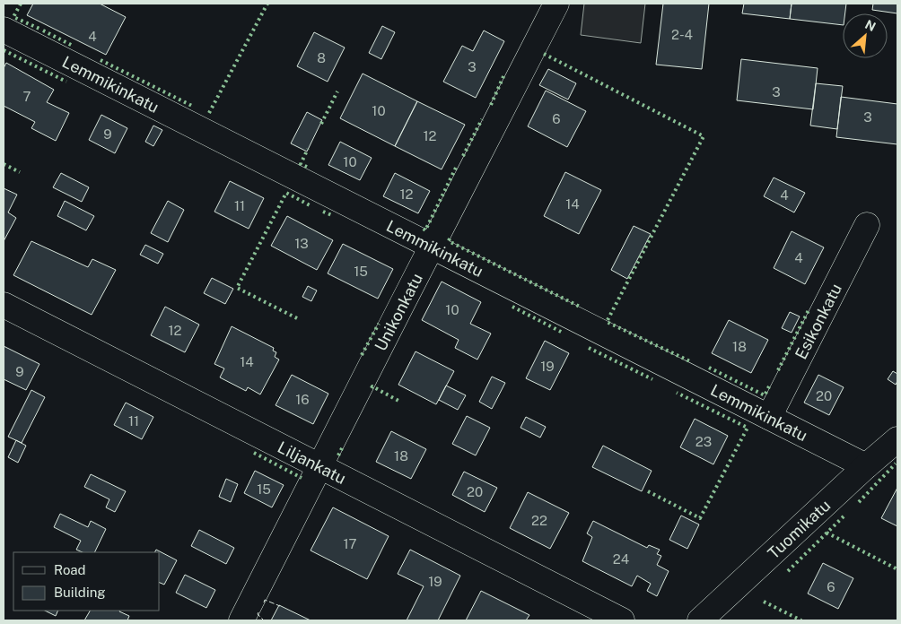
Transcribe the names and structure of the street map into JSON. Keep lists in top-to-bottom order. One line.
{"streets":{"street":["Lemmikinkatu","Unikonkatu","Esikonkatu","Liljankatu","Tuomikatu"]},"crossings":[["Lemmikinkatu","Unikonkatu"],["Lemmikinkatu","Esikonkatu"],["Lemmikinkatu","Tuomikatu"],["Unikonkatu","Liljankatu"]],"house_numbers":["2-4","4","8","3","3","7","10","3","6","9","12","10","12","4","14","11","13","4","15","10","12","18","14","19","9","20","16","11","23","18","15","20","22","17","24","19","6"],"legend":["Road","Building"],"north":"top right"}
